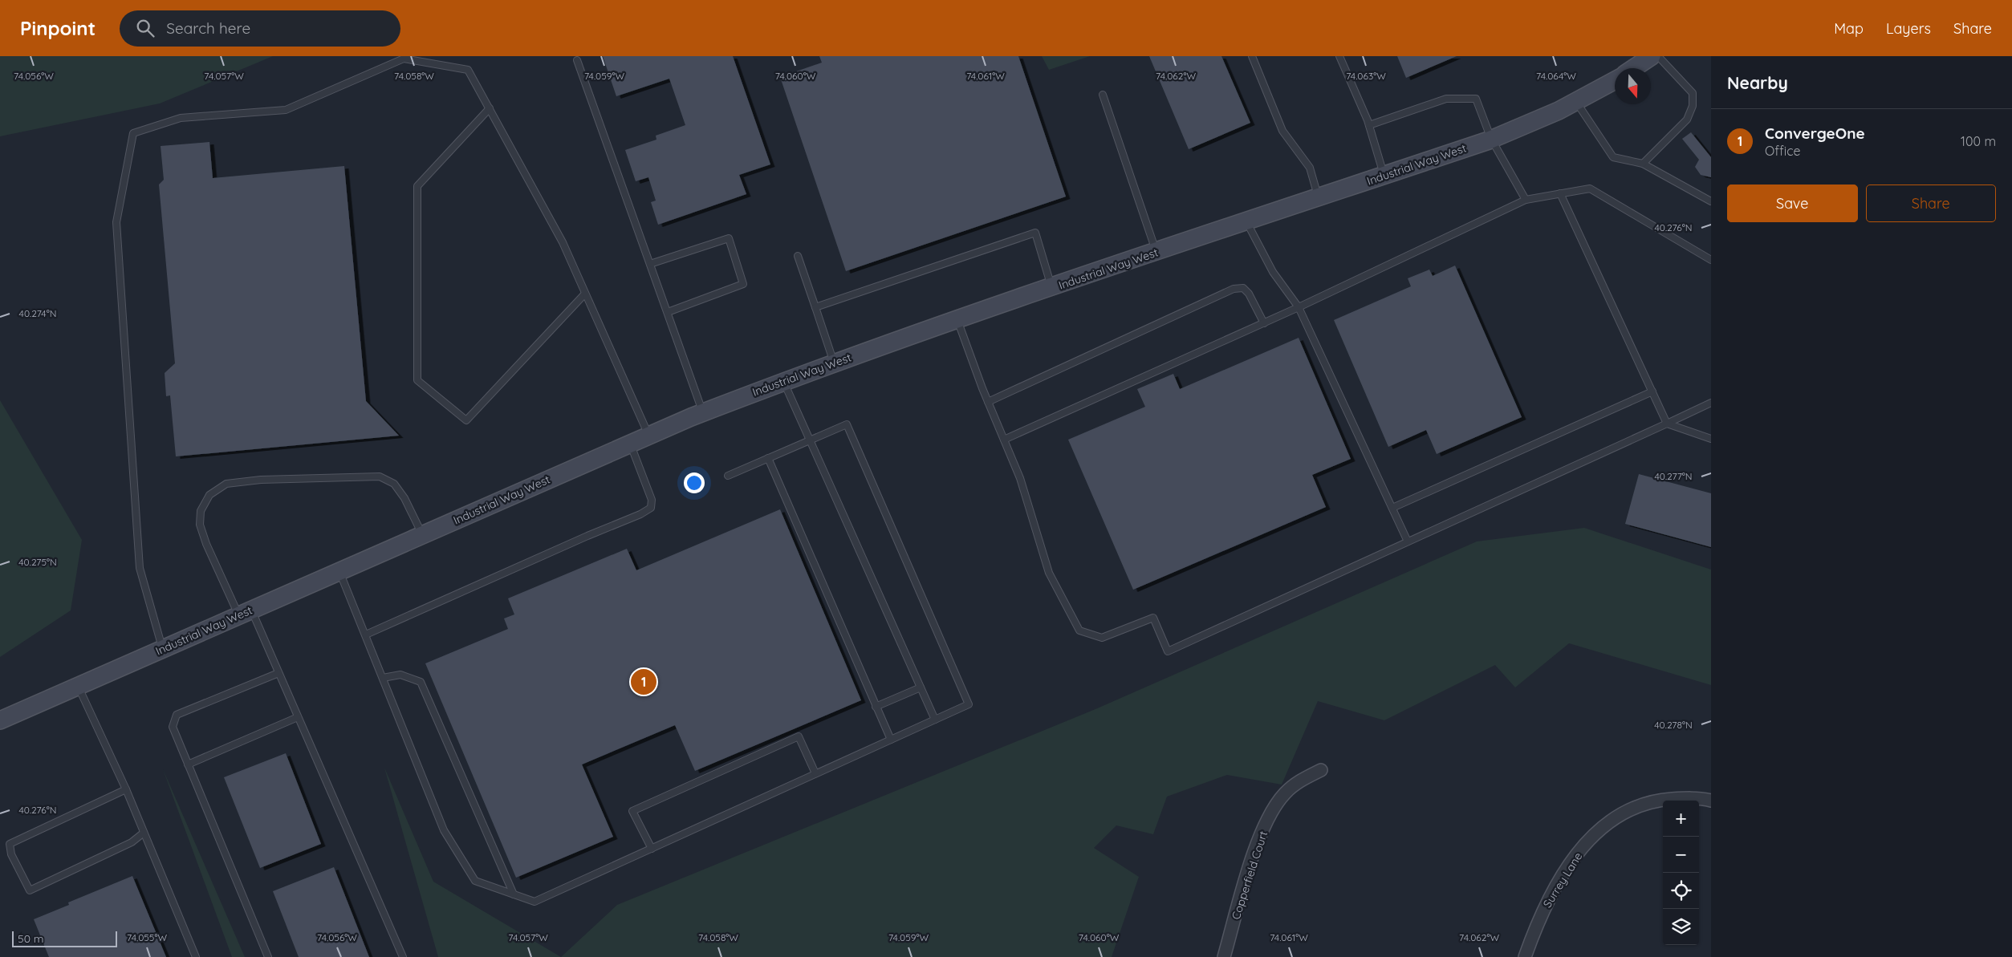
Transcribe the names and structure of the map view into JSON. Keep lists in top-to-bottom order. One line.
{"streets":{"street":["Industrial Way West","Copperfield Court","Surrey Lane"]},"scale_bar":"50 m","north":"bottom","page":{"header":"Pinpoint","search":"Search here","nav":["Map","Layers","Share"],"heading":"Nearby","list":[{"mark":"1","name":"ConvergeOne","note":"Office","value":"100 m"}],"buttons":["Save","Share"],"pins":"1","map_buttons":["+","−"],"scale":"50 m"},"coordinates":["74.060°W","74.062°W","74.063°W","74.056°W","74.057°W","74.058°W","74.059°W","74.061°W","74.064°W","40.276°N","40.274°N","40.277°N","40.275°N","40.278°N","74.055°W"]}
